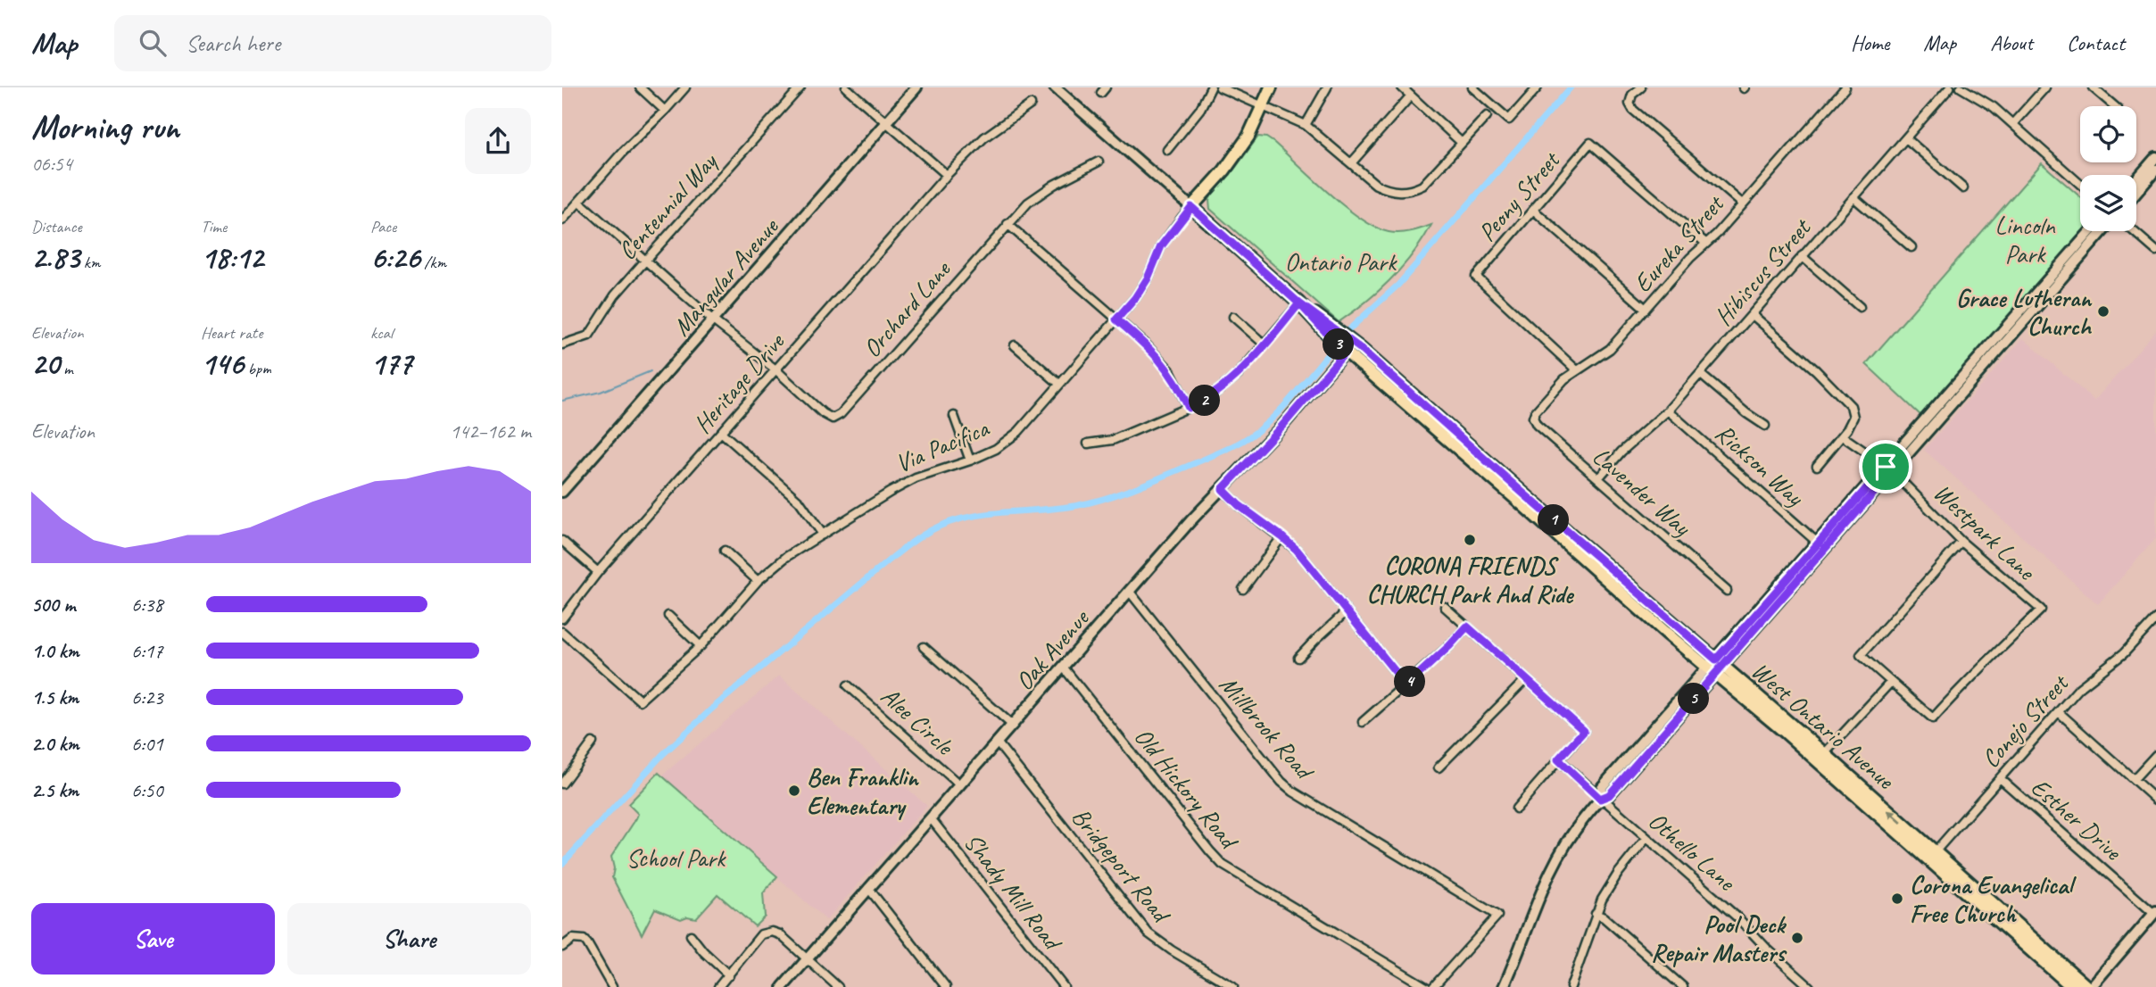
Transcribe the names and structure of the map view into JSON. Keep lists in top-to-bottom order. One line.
{"streets":{"main road":["Mangular Avenue","Via Pacifica","Oak Avenue","West Ontario Avenue"],"street":["Peony Street","Centennial Way","Eureka Street","Hibiscus Street","Orchard Lane","Heritage Drive","Rickson Way","Lavender Way","Westpark Lane","Alee Circle","Conejo Street","Millbrook Road","Old Hickory Road","Esther Drive","Othello Lane","Bridgeport Road","Shady Mill Road"]},"crossings":[["Peony Street","Eureka Street"],["Eureka Street","Lavender Way"],["Hibiscus Street","Rickson Way"],["Hibiscus Street","Lavender Way"],["Orchard Lane","Heritage Drive"],["Via Pacifica","West Ontario Avenue"],["Oak Avenue","Alee Circle"],["Oak Avenue","West Ontario Avenue"],["Oak Avenue","Millbrook Road"],["Oak Avenue","Old Hickory Road"],["Oak Avenue","Bridgeport Road"],["Oak Avenue","Shady Mill Road"],["Conejo Street","West Ontario Avenue"],["Conejo Street","Esther Drive"]],"parks":["Lincoln Park","Ontario Park","School Park"],"places":["Grace Lutheran Church","CORONA FRIENDS CHURCH Park And Ride","Ben Franklin Elementary","Corona Evangelical Free Church","Pool Deck Repair Masters"],"page":{"header":"Map","search":"Search here","nav":["Home","Map","About","Contact"],"heading":["Morning run","06:54"],"stats":[["Distance","2.83 km"],["Time","18:12"],["Pace","6:26 /km"],["Elevation","20 m"],["Heart rate","146 bpm"],["kcal","177"]],"pins":["3","2","1","4","5"],"chart":["Elevation","142–162 m"],"list":[{"name":"500 m","note":"6:38"},{"name":"1.0 km","note":"6:17"},{"name":"1.5 km","note":"6:23"},{"name":"2.0 km","note":"6:01"},{"name":"2.5 km","note":"6:50"}],"buttons":["Save","Share"]}}
